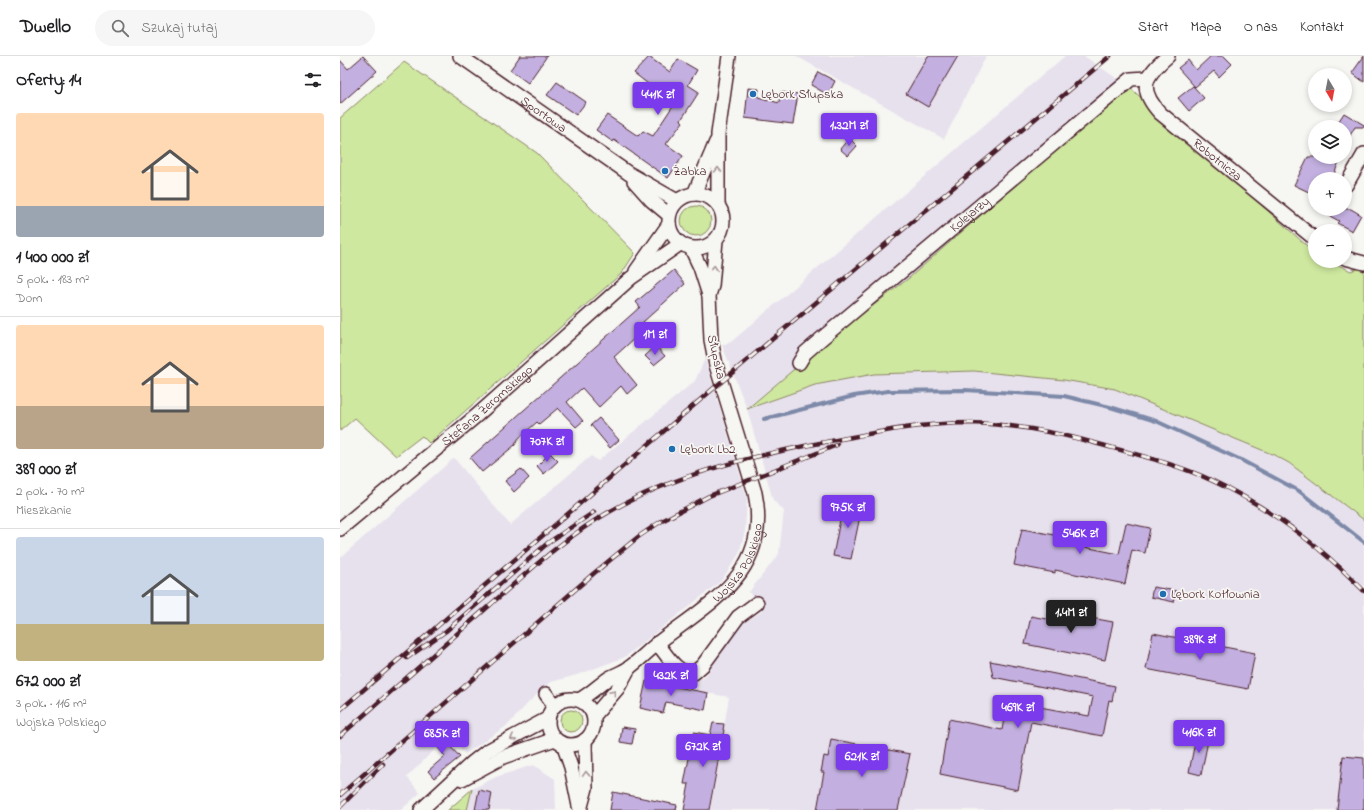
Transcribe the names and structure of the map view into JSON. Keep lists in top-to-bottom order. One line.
{"streets":{"street":["Sportowa","Robotnicza","Kolejarzy","Słupska","Stefana Żeromskiego","Wojska Polskiego"]},"crossings":[["Sportowa","Słupska"],["Sportowa","Stefana Żeromskiego"],["Robotnicza","Kolejarzy"],["Słupska","Stefana Żeromskiego"],["Słupska","Wojska Polskiego"]],"places":["Lębork Słupska","Żabka","Lębork Lb2","Lębork Kotłownia"],"north":"bottom","page":{"header":"Dwello","search":"Szukaj tutaj","nav":["Start","Mapa","O nas","Kontakt"],"heading":"Oferty: 14","map_buttons":["+","−"],"price":["441K zł","1.32M zł","1M zł","707K zł","975K zł","546K zł","1.4M zł","389K zł","432K zł","469K zł","416K zł","685K zł","672K zł","621K zł"],"list":[{"name":"1 400 000 zł","note":"5 pok. · 183 m² · Dom"},{"name":"389 000 zł","note":"2 pok. · 70 m² · Mieszkanie"},{"name":"672 000 zł","note":"3 pok. · 116 m² · Wojska Polskiego"}]}}
